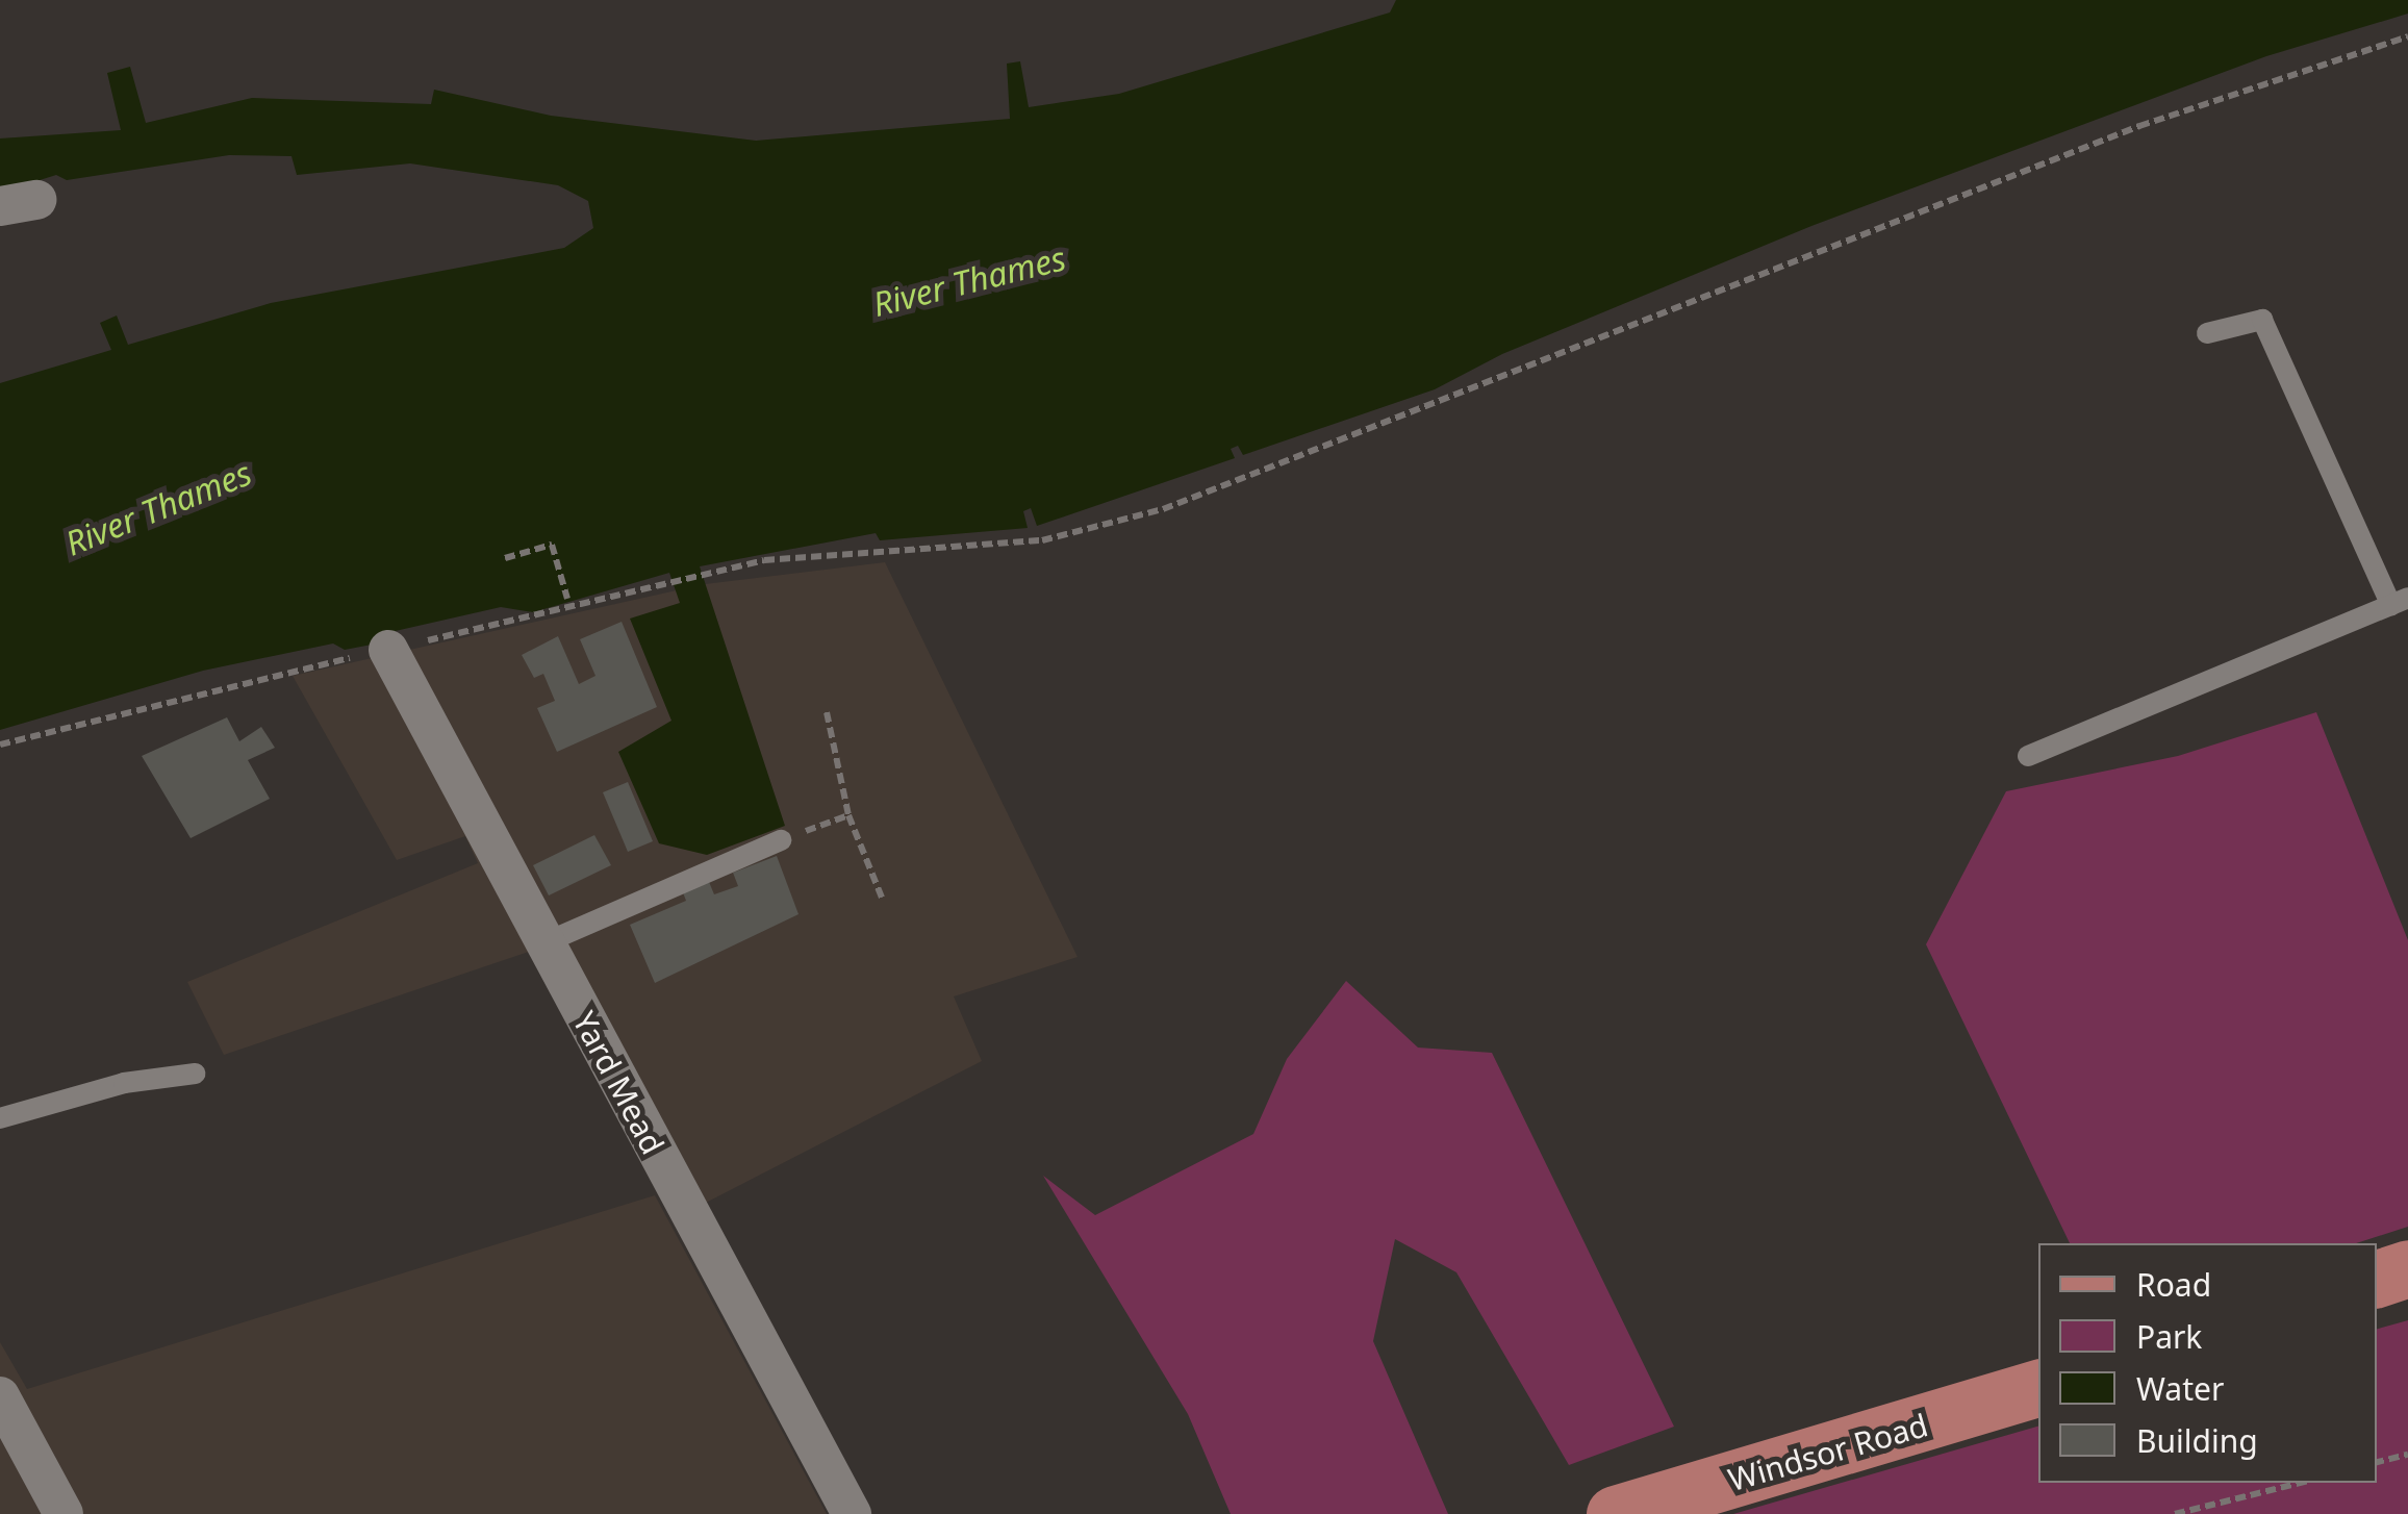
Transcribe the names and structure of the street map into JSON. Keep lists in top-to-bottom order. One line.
{"streets":{"main road":["Windsor Road"],"street":["Yard Mead"]},"water":["River Thames"],"legend":["Road","Park","Water","Building"]}
